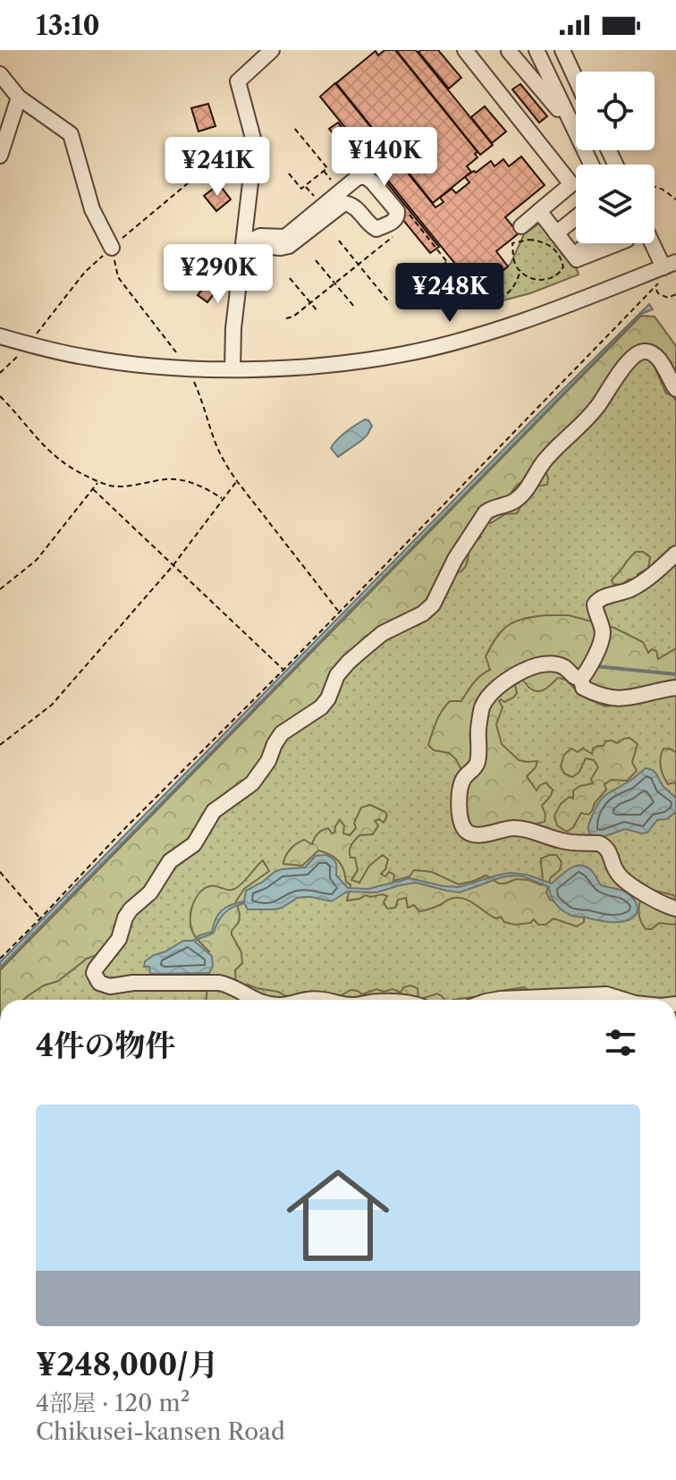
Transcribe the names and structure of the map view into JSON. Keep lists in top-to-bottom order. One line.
{"page":{"status":"13:10","price":["¥140K","¥241K","¥290K","¥248K"],"heading":"4件の物件","list":[{"name":"¥248,000/月","note":"4部屋 · 120 m² · Chikusei-kansen Road"}]}}
